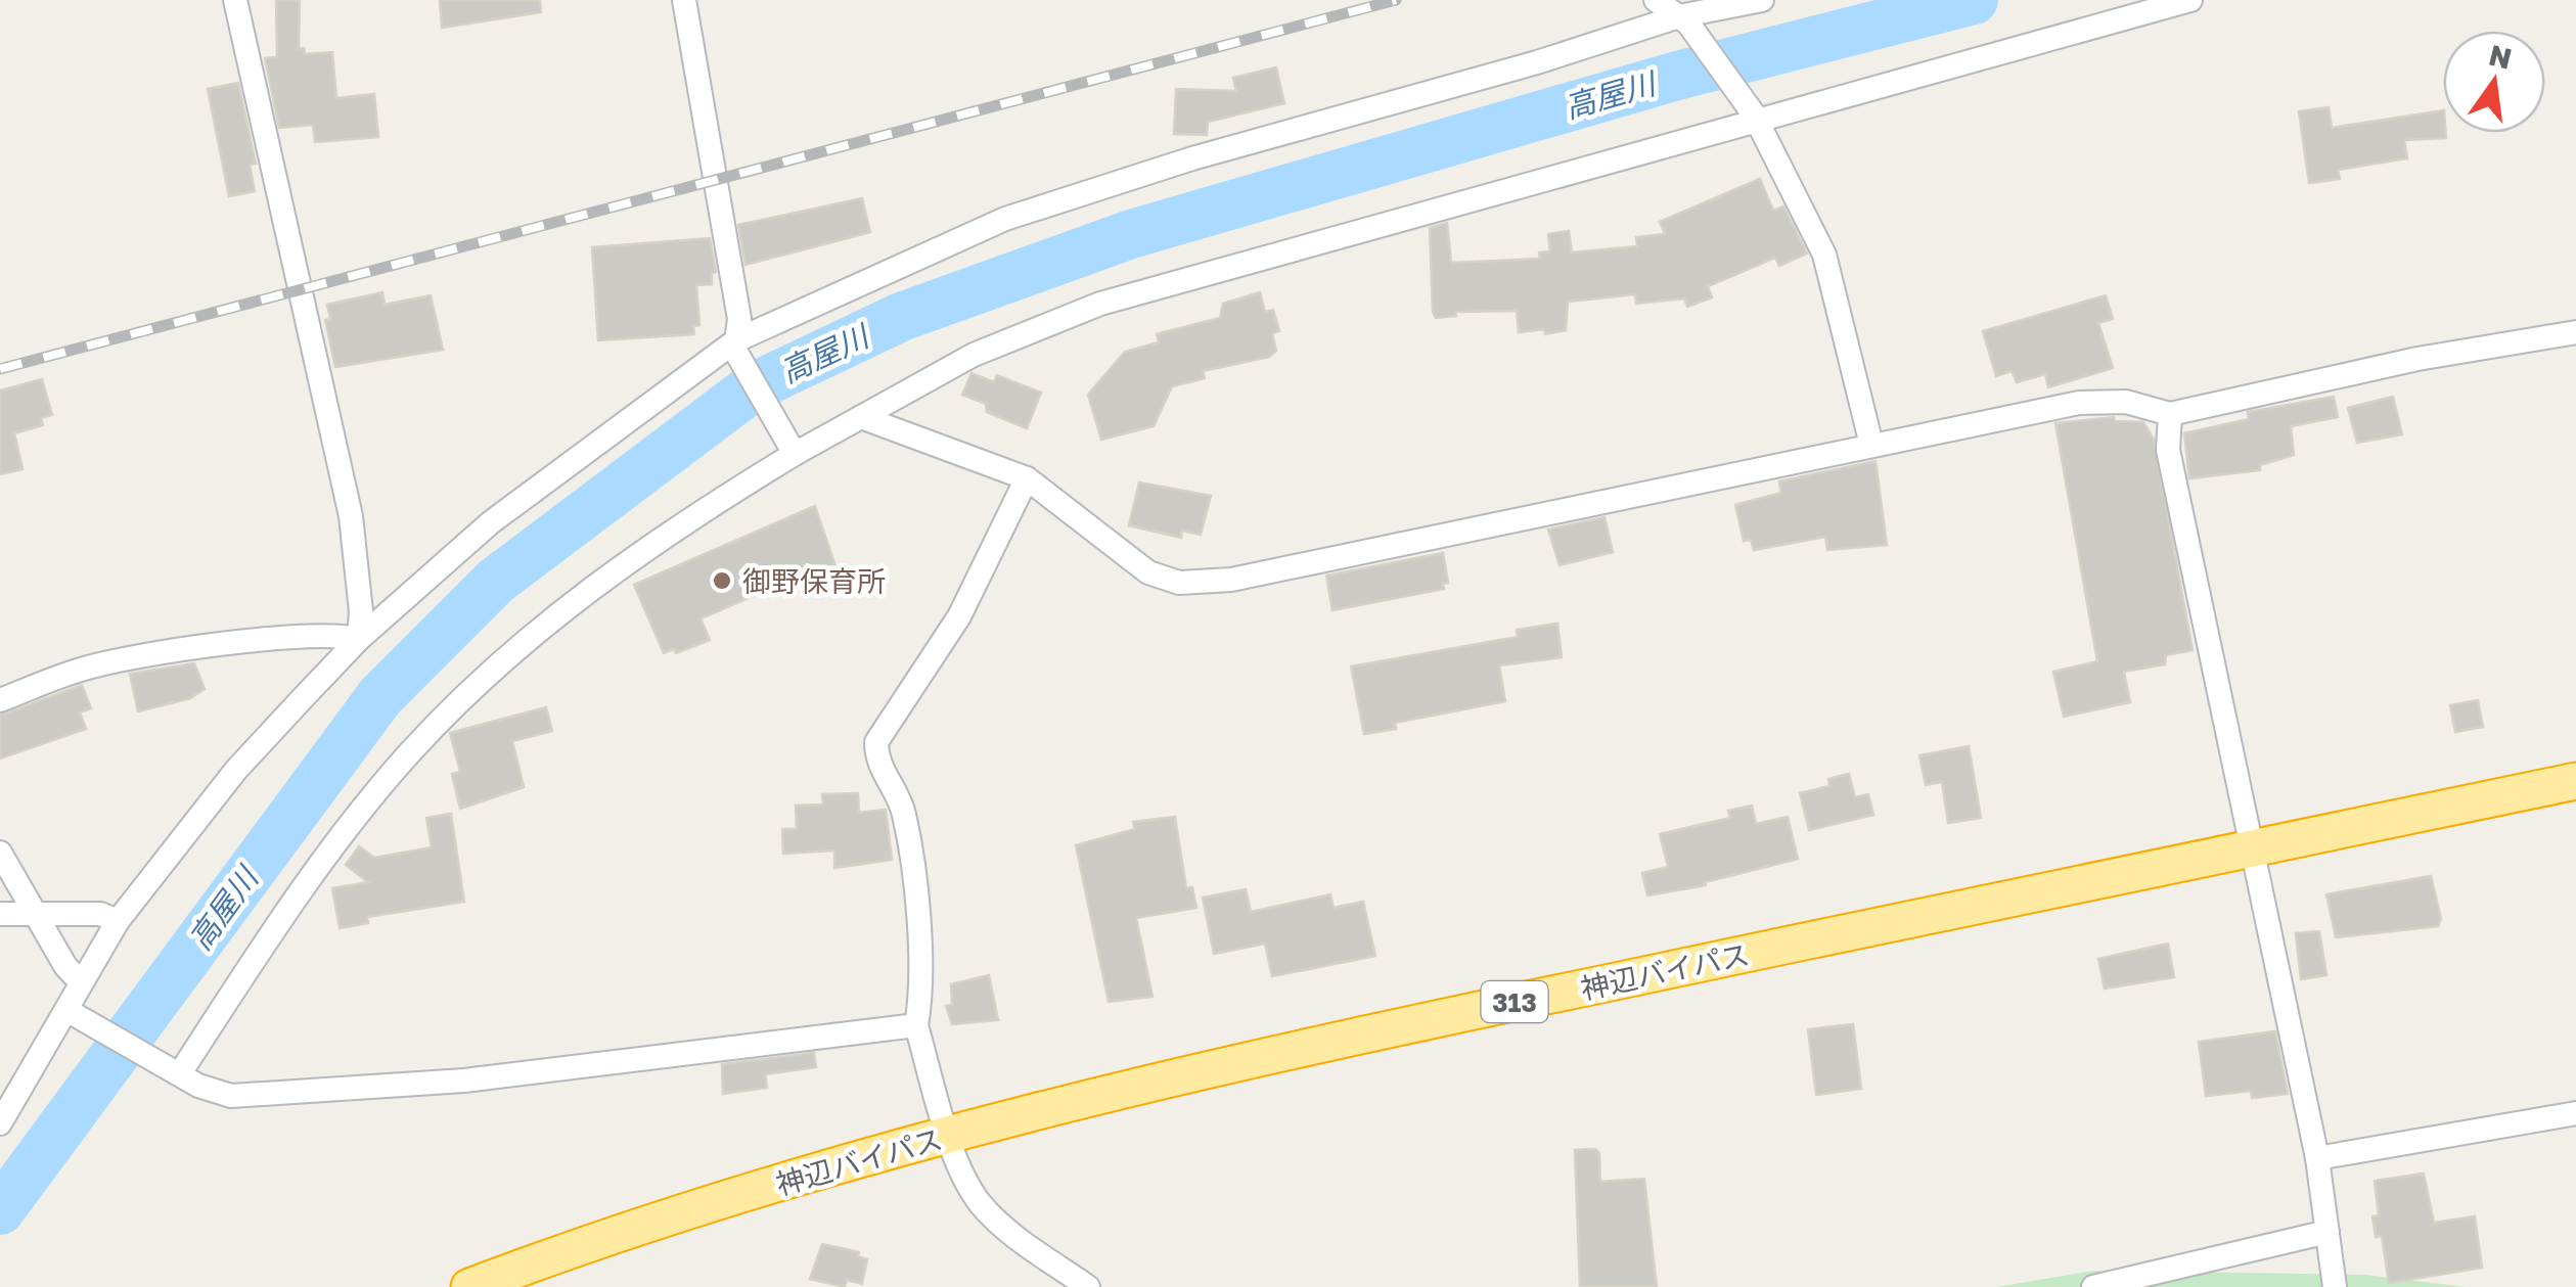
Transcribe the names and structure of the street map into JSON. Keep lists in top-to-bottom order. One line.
{"streets":{"highway":["神辺バイパス","313"]},"water":["高屋川"],"places":["御野保育所"],"north":"top"}
